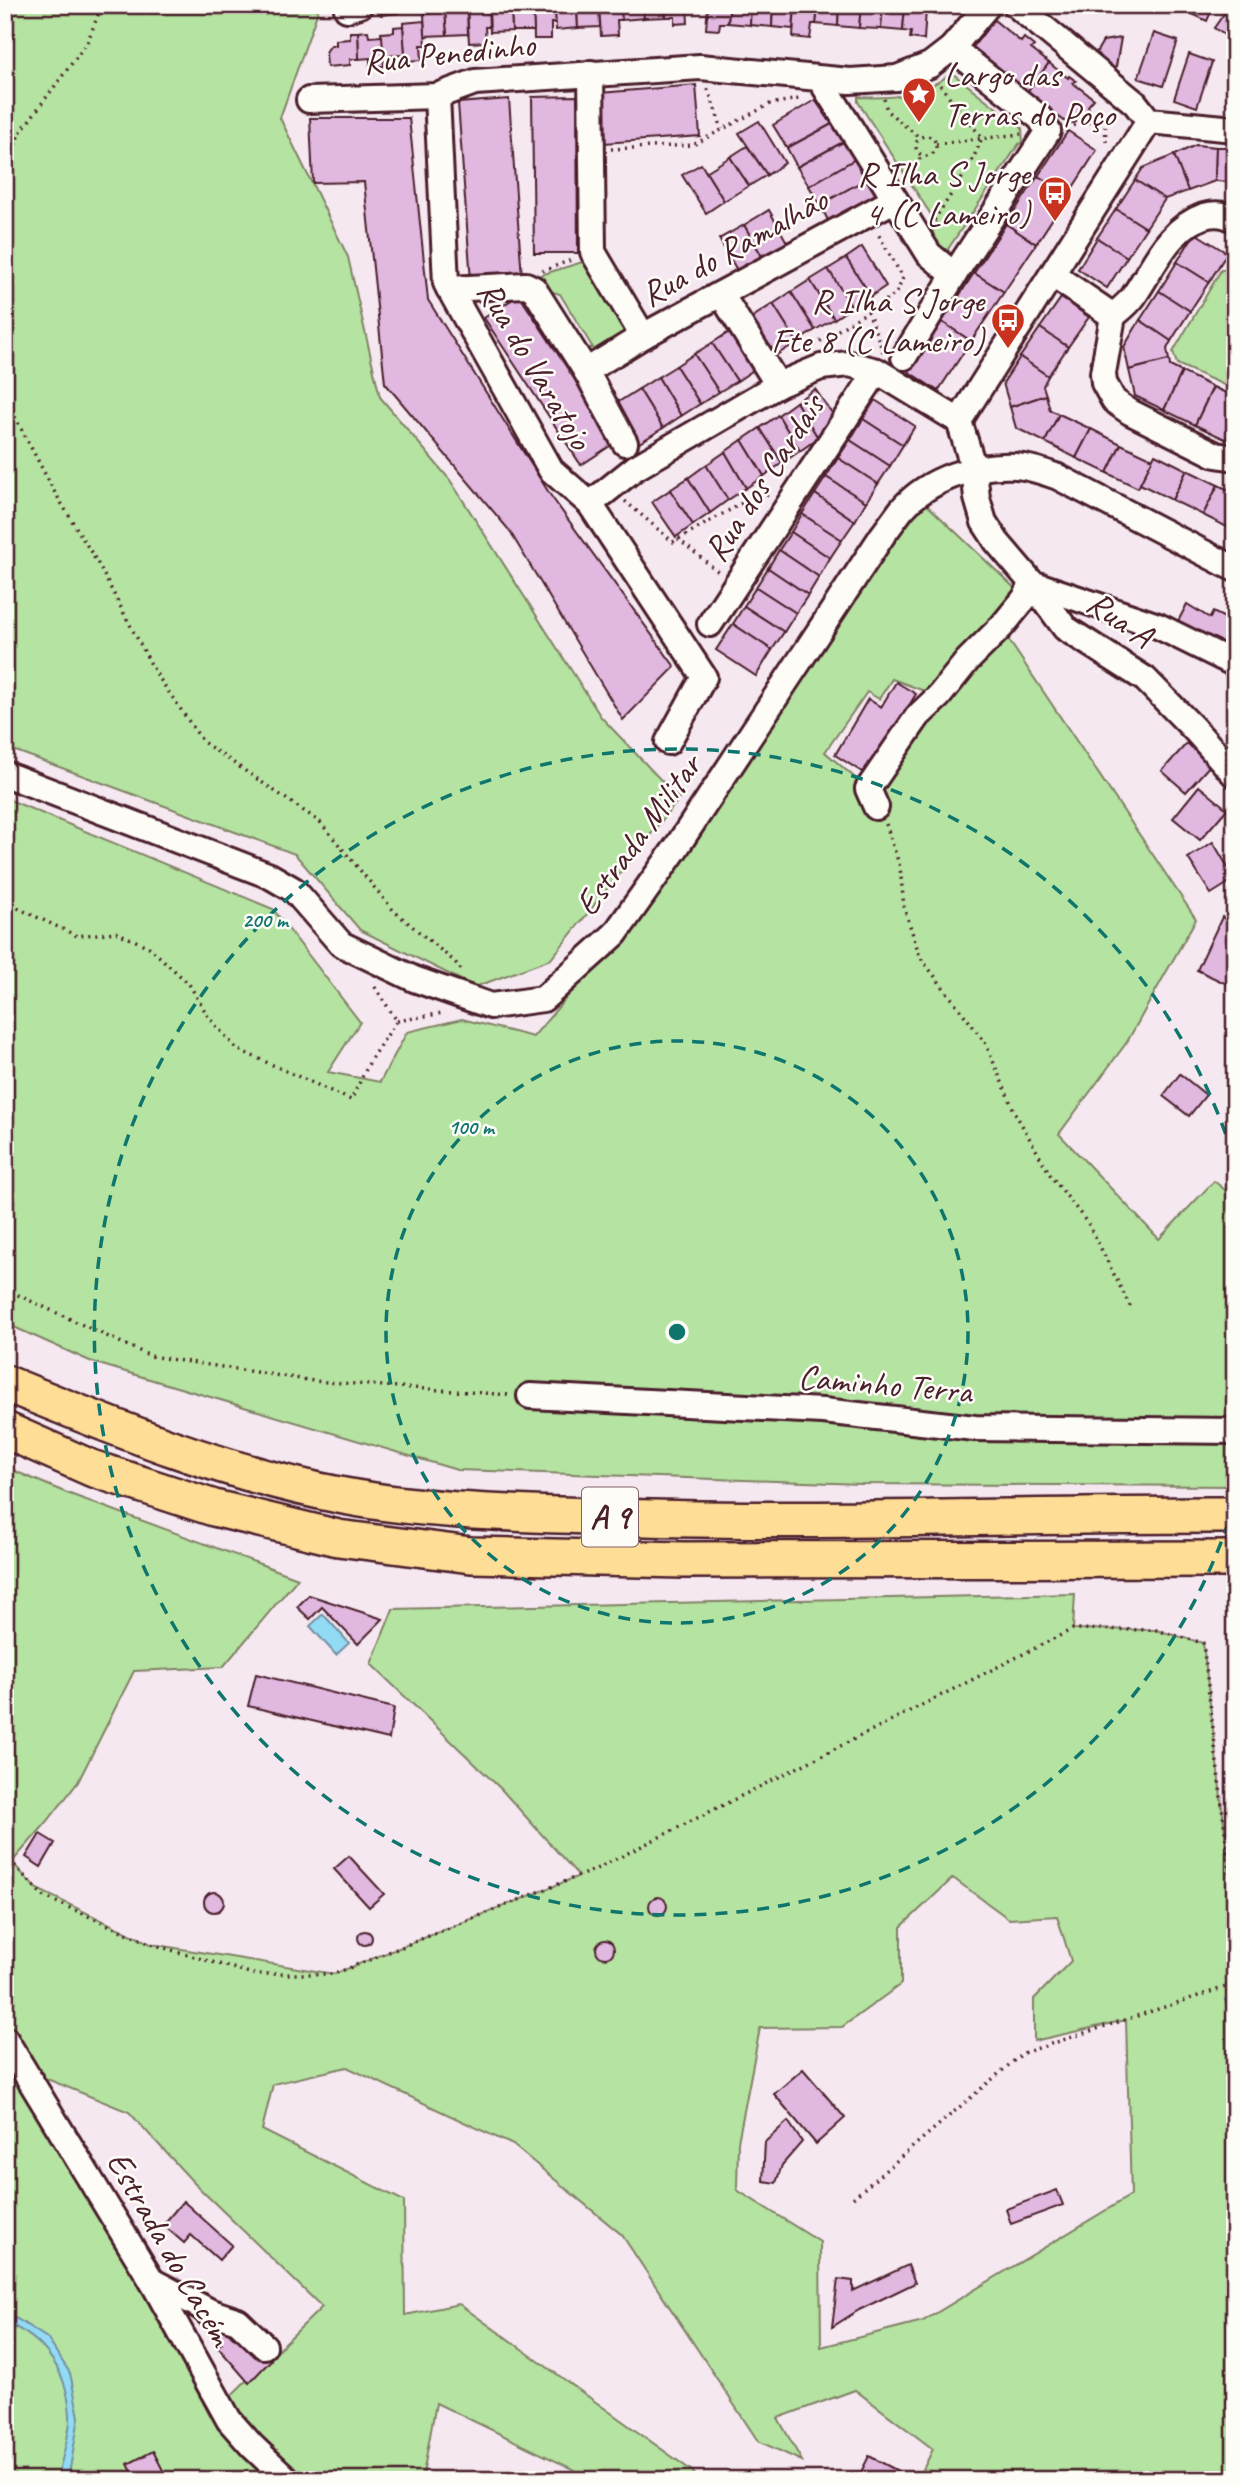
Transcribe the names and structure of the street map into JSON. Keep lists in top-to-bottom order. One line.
{"streets":{"highway":["A 9"],"street":["Rua Penedinho","Rua do Ramalhão","Rua do Varatojo","Rua dos Cardais","Rua A","Estrada Militar","Caminho Terra","Estrada do Cacém"]},"crossings":[["Rua Penedinho","Rua do Varatojo"],["Rua A","Estrada Militar"]],"places":{"place":["Largo das Terras do Poço"],"bus stop":["R Ilha S Jorge 4 (C Lameiro)","R Ilha S Jorge Fte 8 (C Lameiro)"]},"rings":["200 m","100 m"]}
